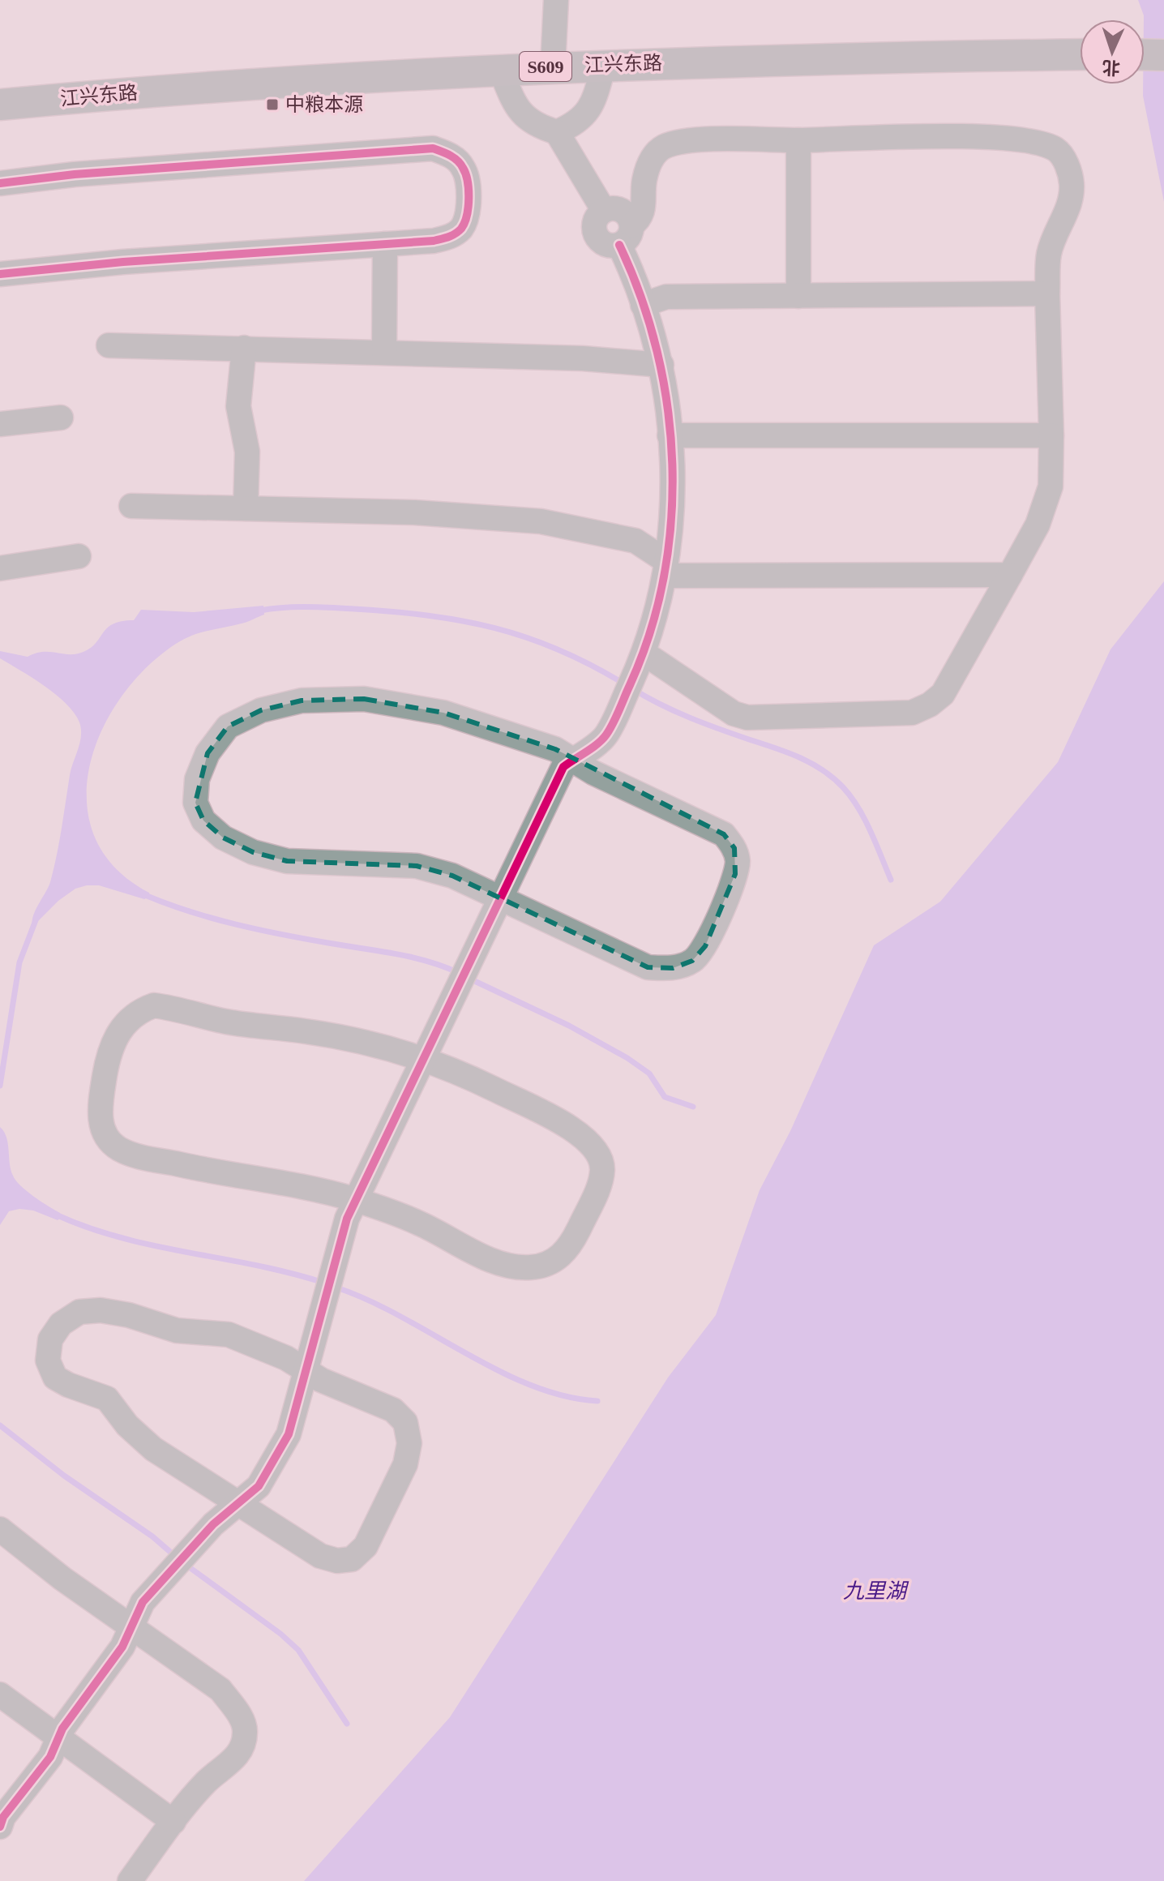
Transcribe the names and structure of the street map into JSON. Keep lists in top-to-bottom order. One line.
{"streets":{"main road":["江兴东路","S609"]},"water":["九里湖"],"places":{"transit":["中粮本源"]},"north":"bottom"}
